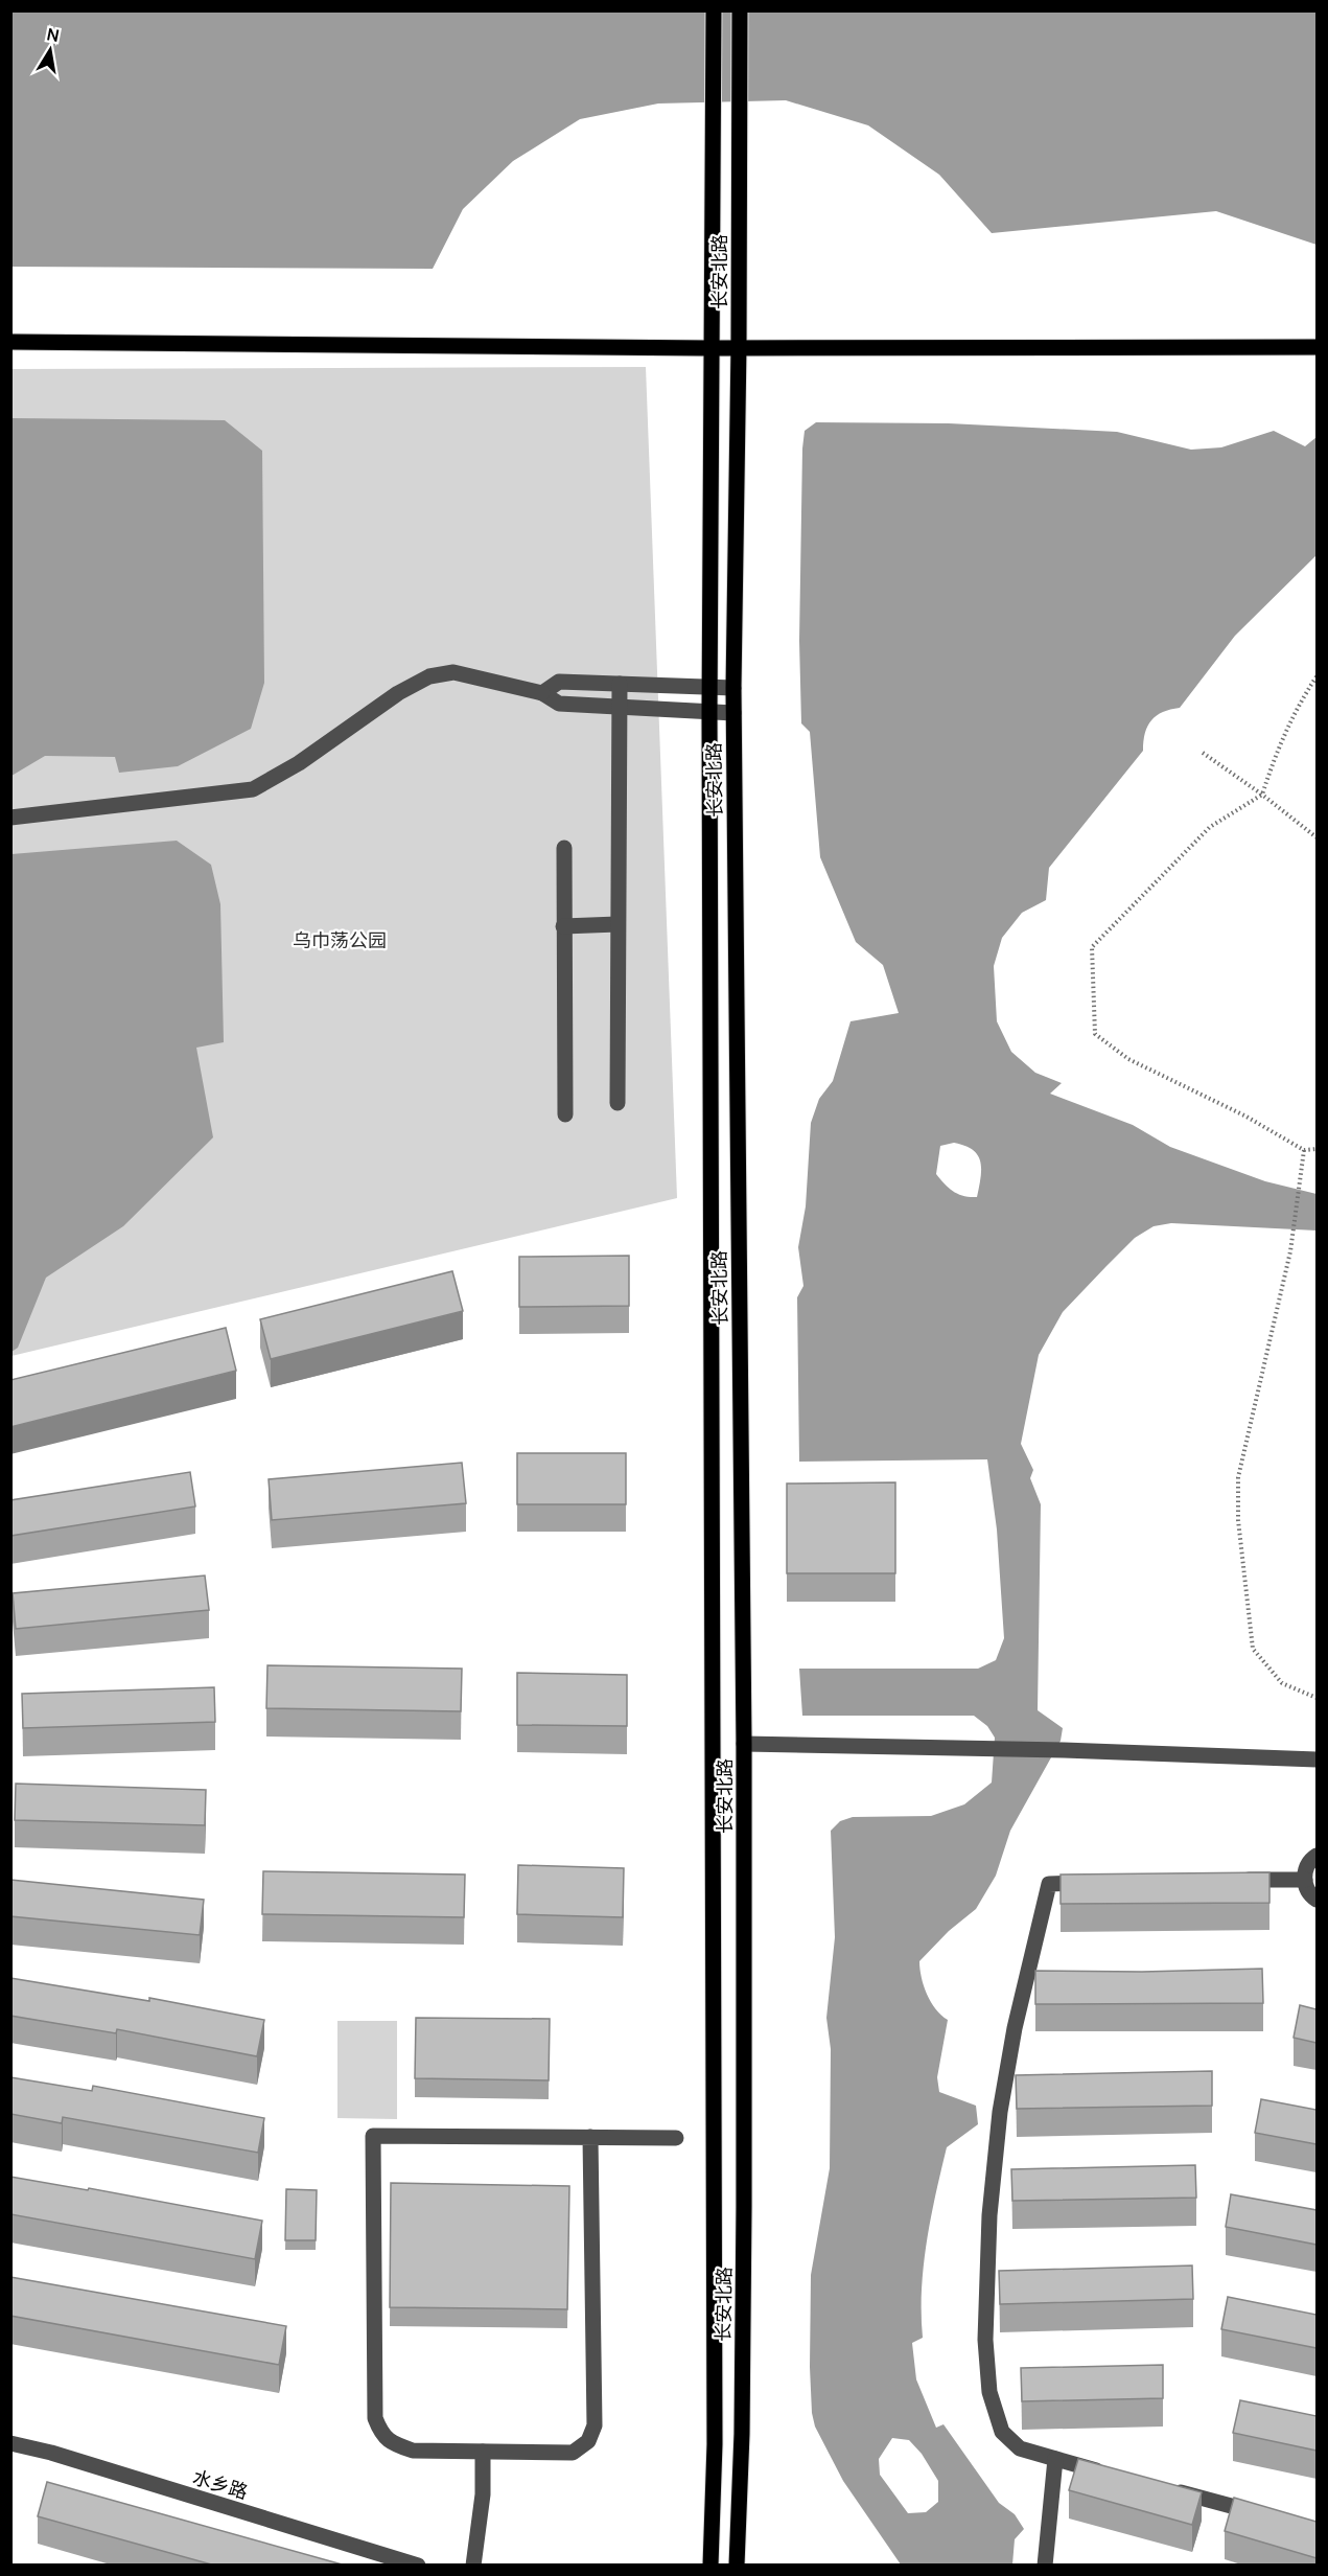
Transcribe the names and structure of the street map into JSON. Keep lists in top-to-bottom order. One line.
{"streets":{"main road":["长安北路"],"street":["水乡路"]},"parks":["乌巾荡公园"],"north":"top"}
